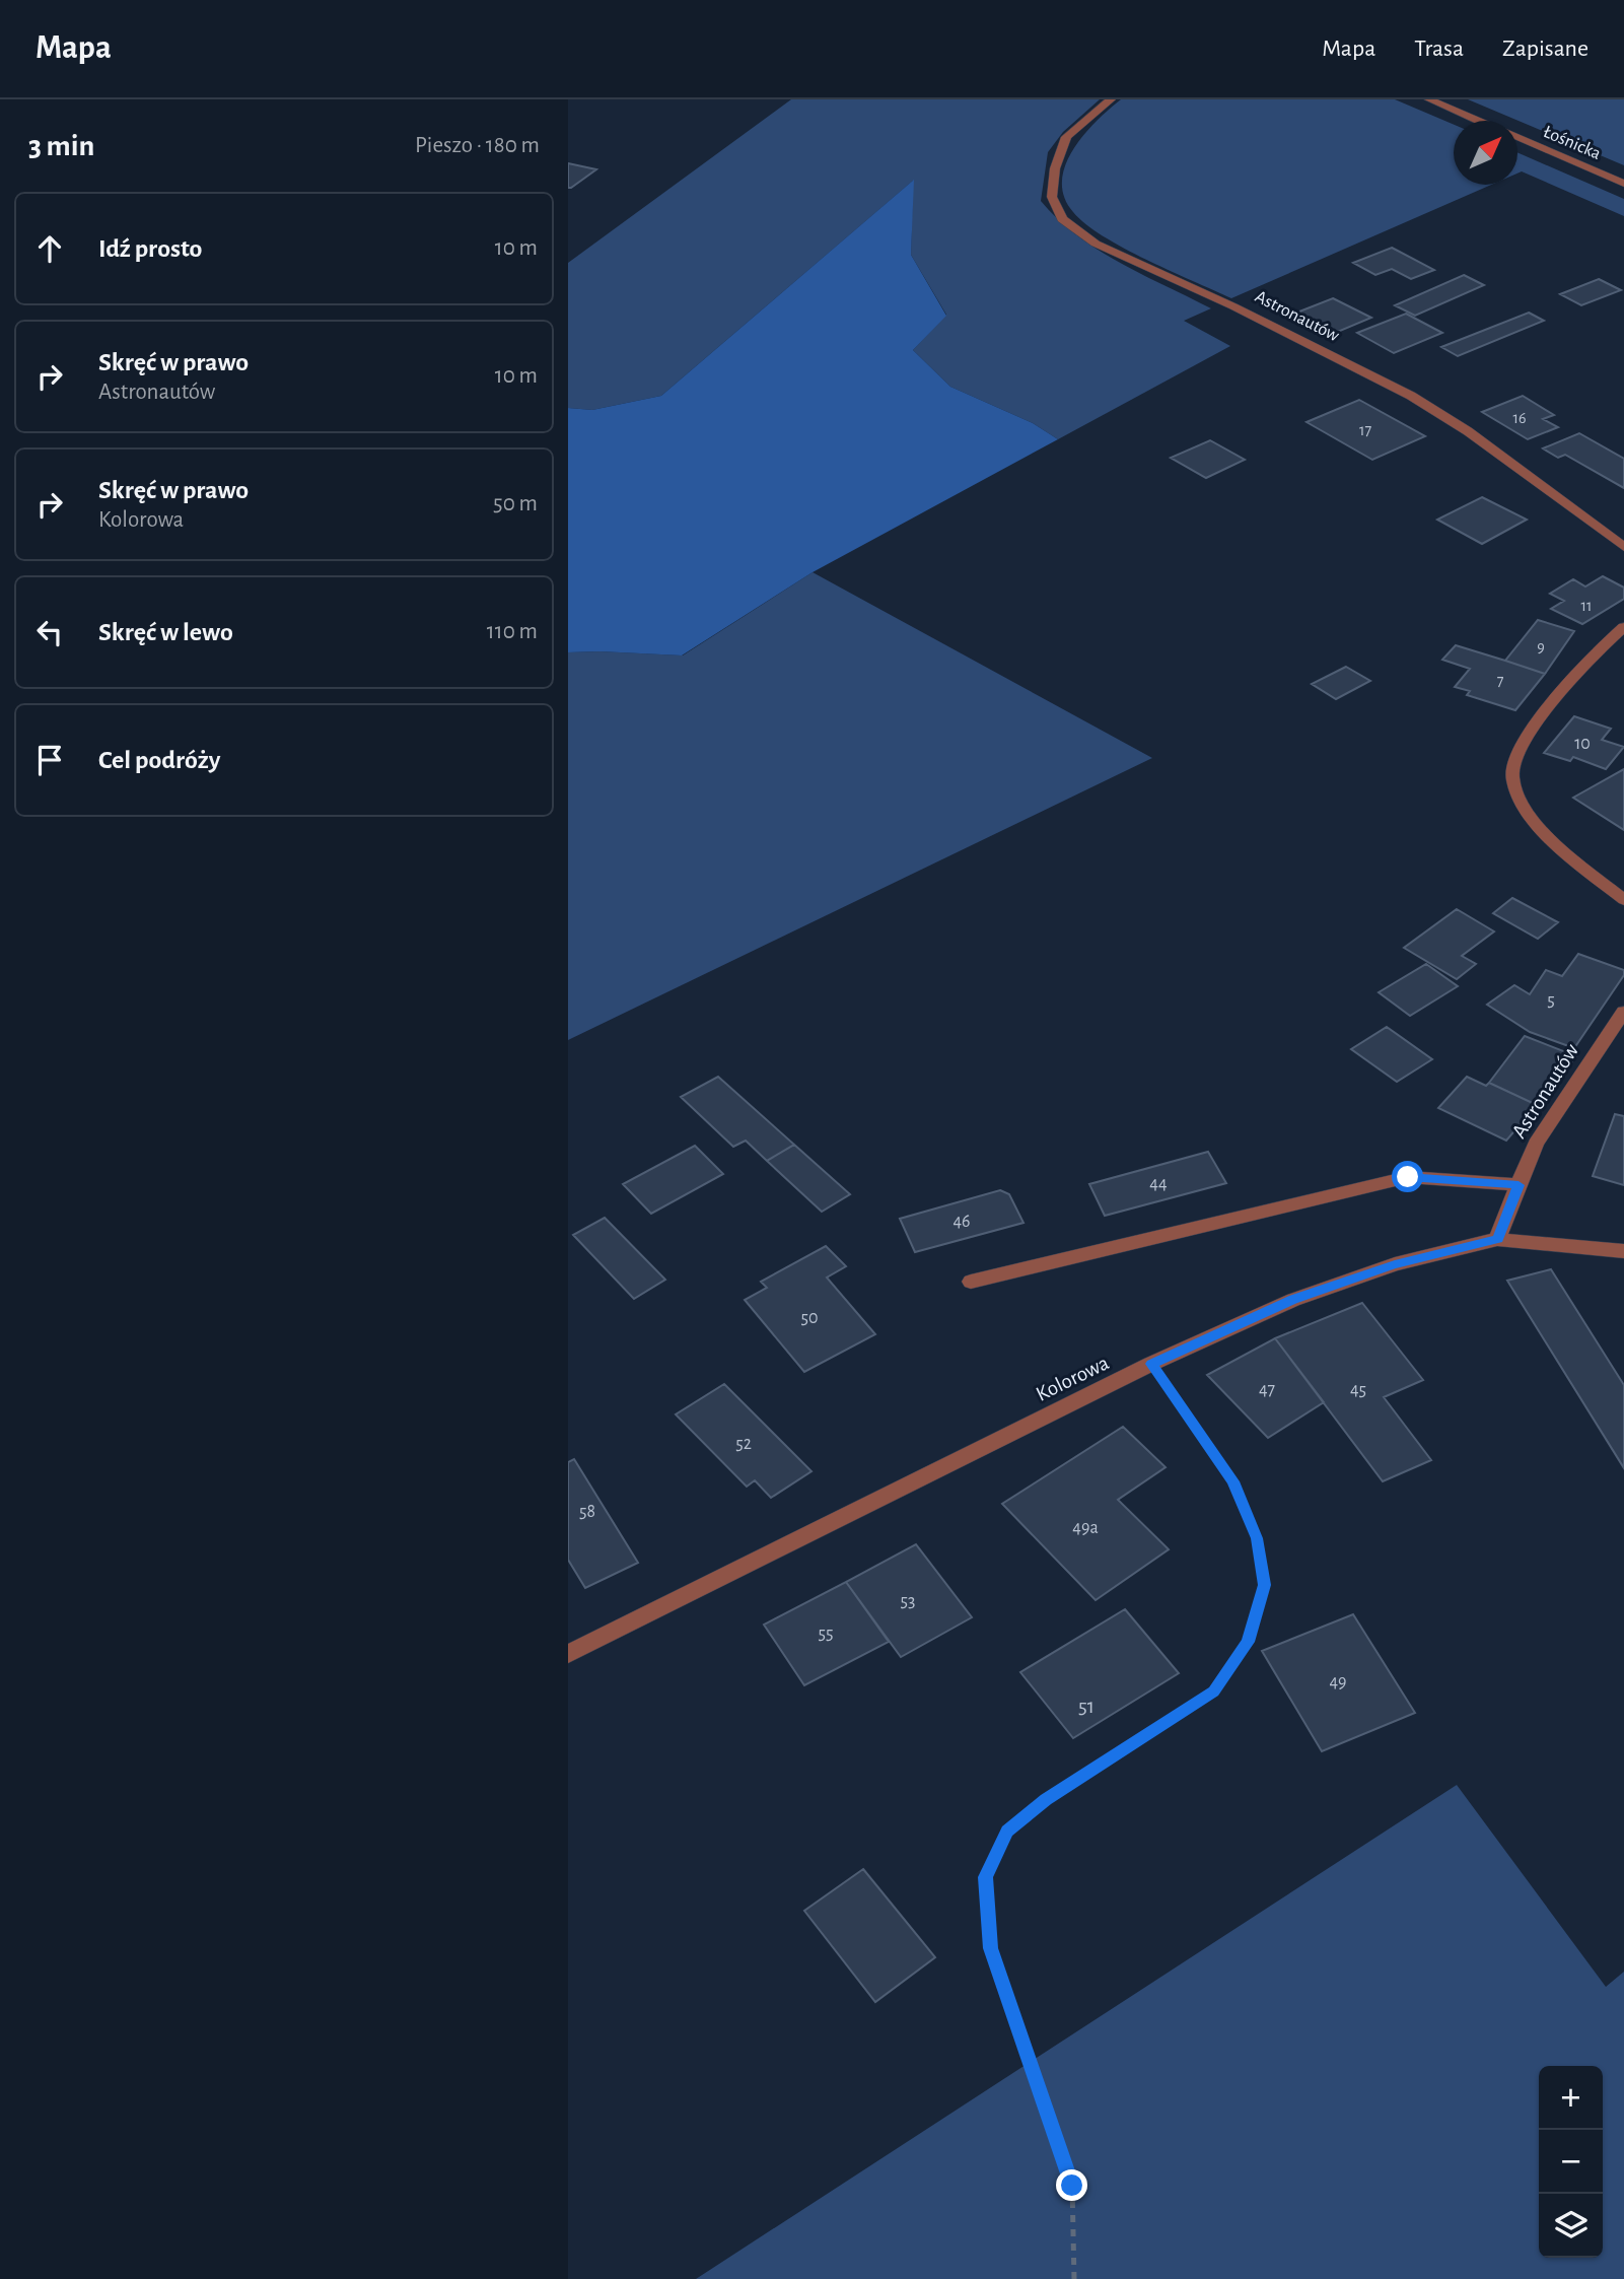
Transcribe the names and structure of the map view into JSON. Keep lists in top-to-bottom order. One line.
{"streets":{"street":["Łośnicka","Astronautów","Kolorowa"]},"crossings":[["Astronautów","Kolorowa"]],"house_numbers":["16","17","11","9","7","10","5","44","46","50","47","45","52","58","49a","53","55","49","51"],"north":"top right","page":{"header":"Mapa","nav":["Mapa","Trasa","Zapisane"],"heading":["3 min","Pieszo · 180 m"],"list":[["Idź prosto","10 m"],["Skręć w prawo","Astronautów","10 m"],["Skręć w prawo","Kolorowa","50 m"],["Skręć w lewo","110 m"],"Cel podróży"],"map_buttons":["+","−"]}}
